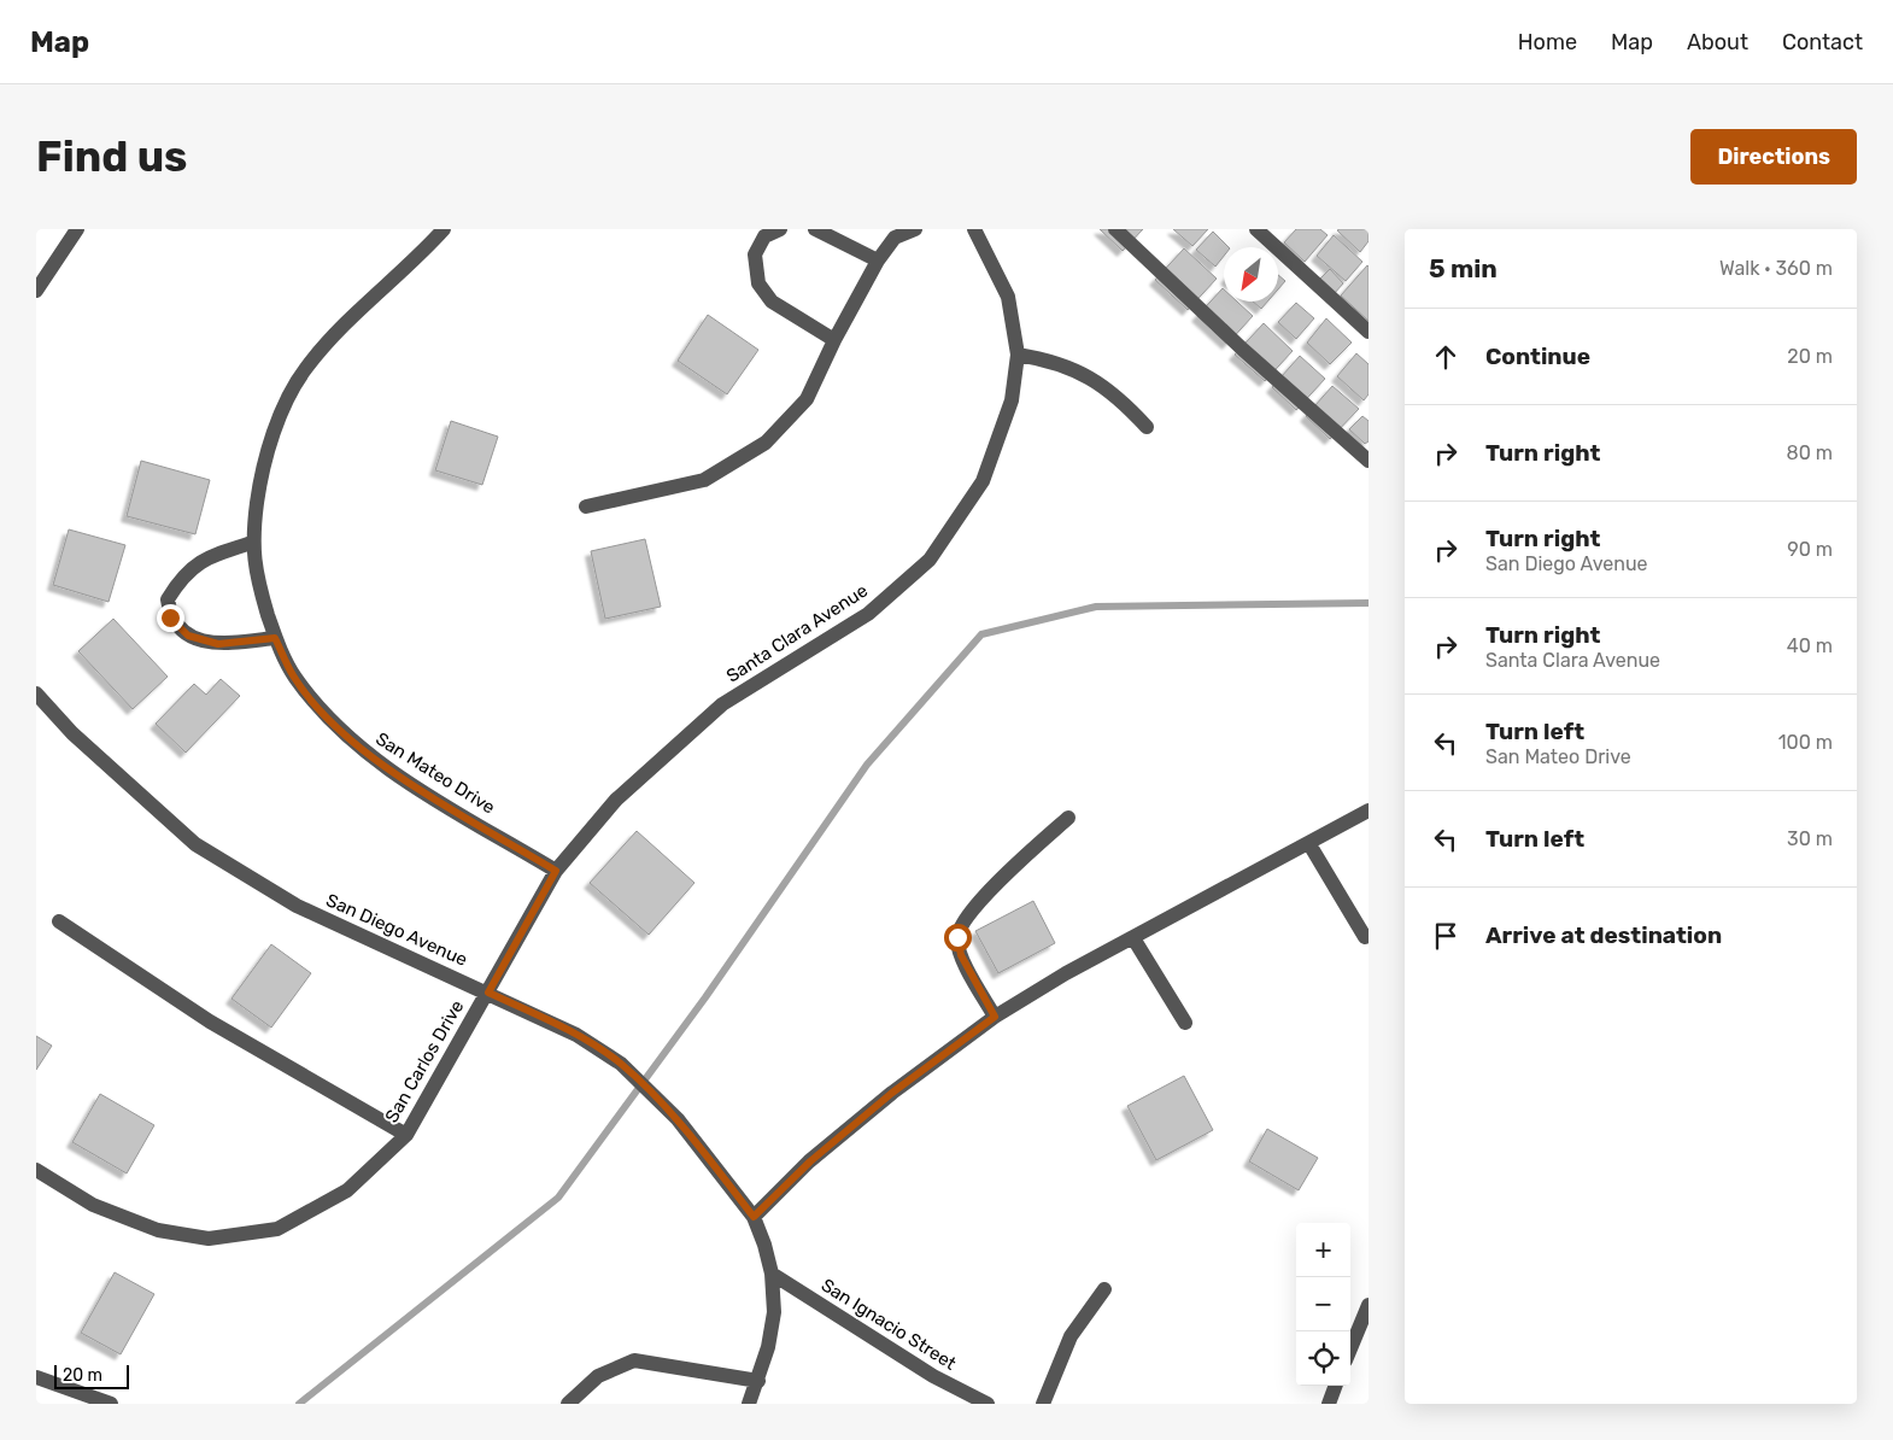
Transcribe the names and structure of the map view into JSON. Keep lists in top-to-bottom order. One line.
{"streets":{"street":["Santa Clara Avenue","San Mateo Drive","San Diego Avenue","San Carlos Drive","San Ignacio Street"]},"crossings":[["Santa Clara Avenue","San Mateo Drive"],["Santa Clara Avenue","San Diego Avenue"],["Santa Clara Avenue","San Carlos Drive"],["San Diego Avenue","San Carlos Drive"],["San Diego Avenue","San Ignacio Street"]],"scale_bar":"20 m","north":"bottom left","page":{"header":"Map","nav":["Home","Map","About","Contact"],"buttons":"Directions","title":"Find us","heading":["5 min","Walk · 360 m"],"list":[["Continue","20 m"],["Turn right","80 m"],["Turn right","San Diego Avenue","90 m"],["Turn right","Santa Clara Avenue","40 m"],["Turn left","San Mateo Drive","100 m"],["Turn left","30 m"],"Arrive at destination"],"map_buttons":["+","−"],"scale":"20 m"}}
